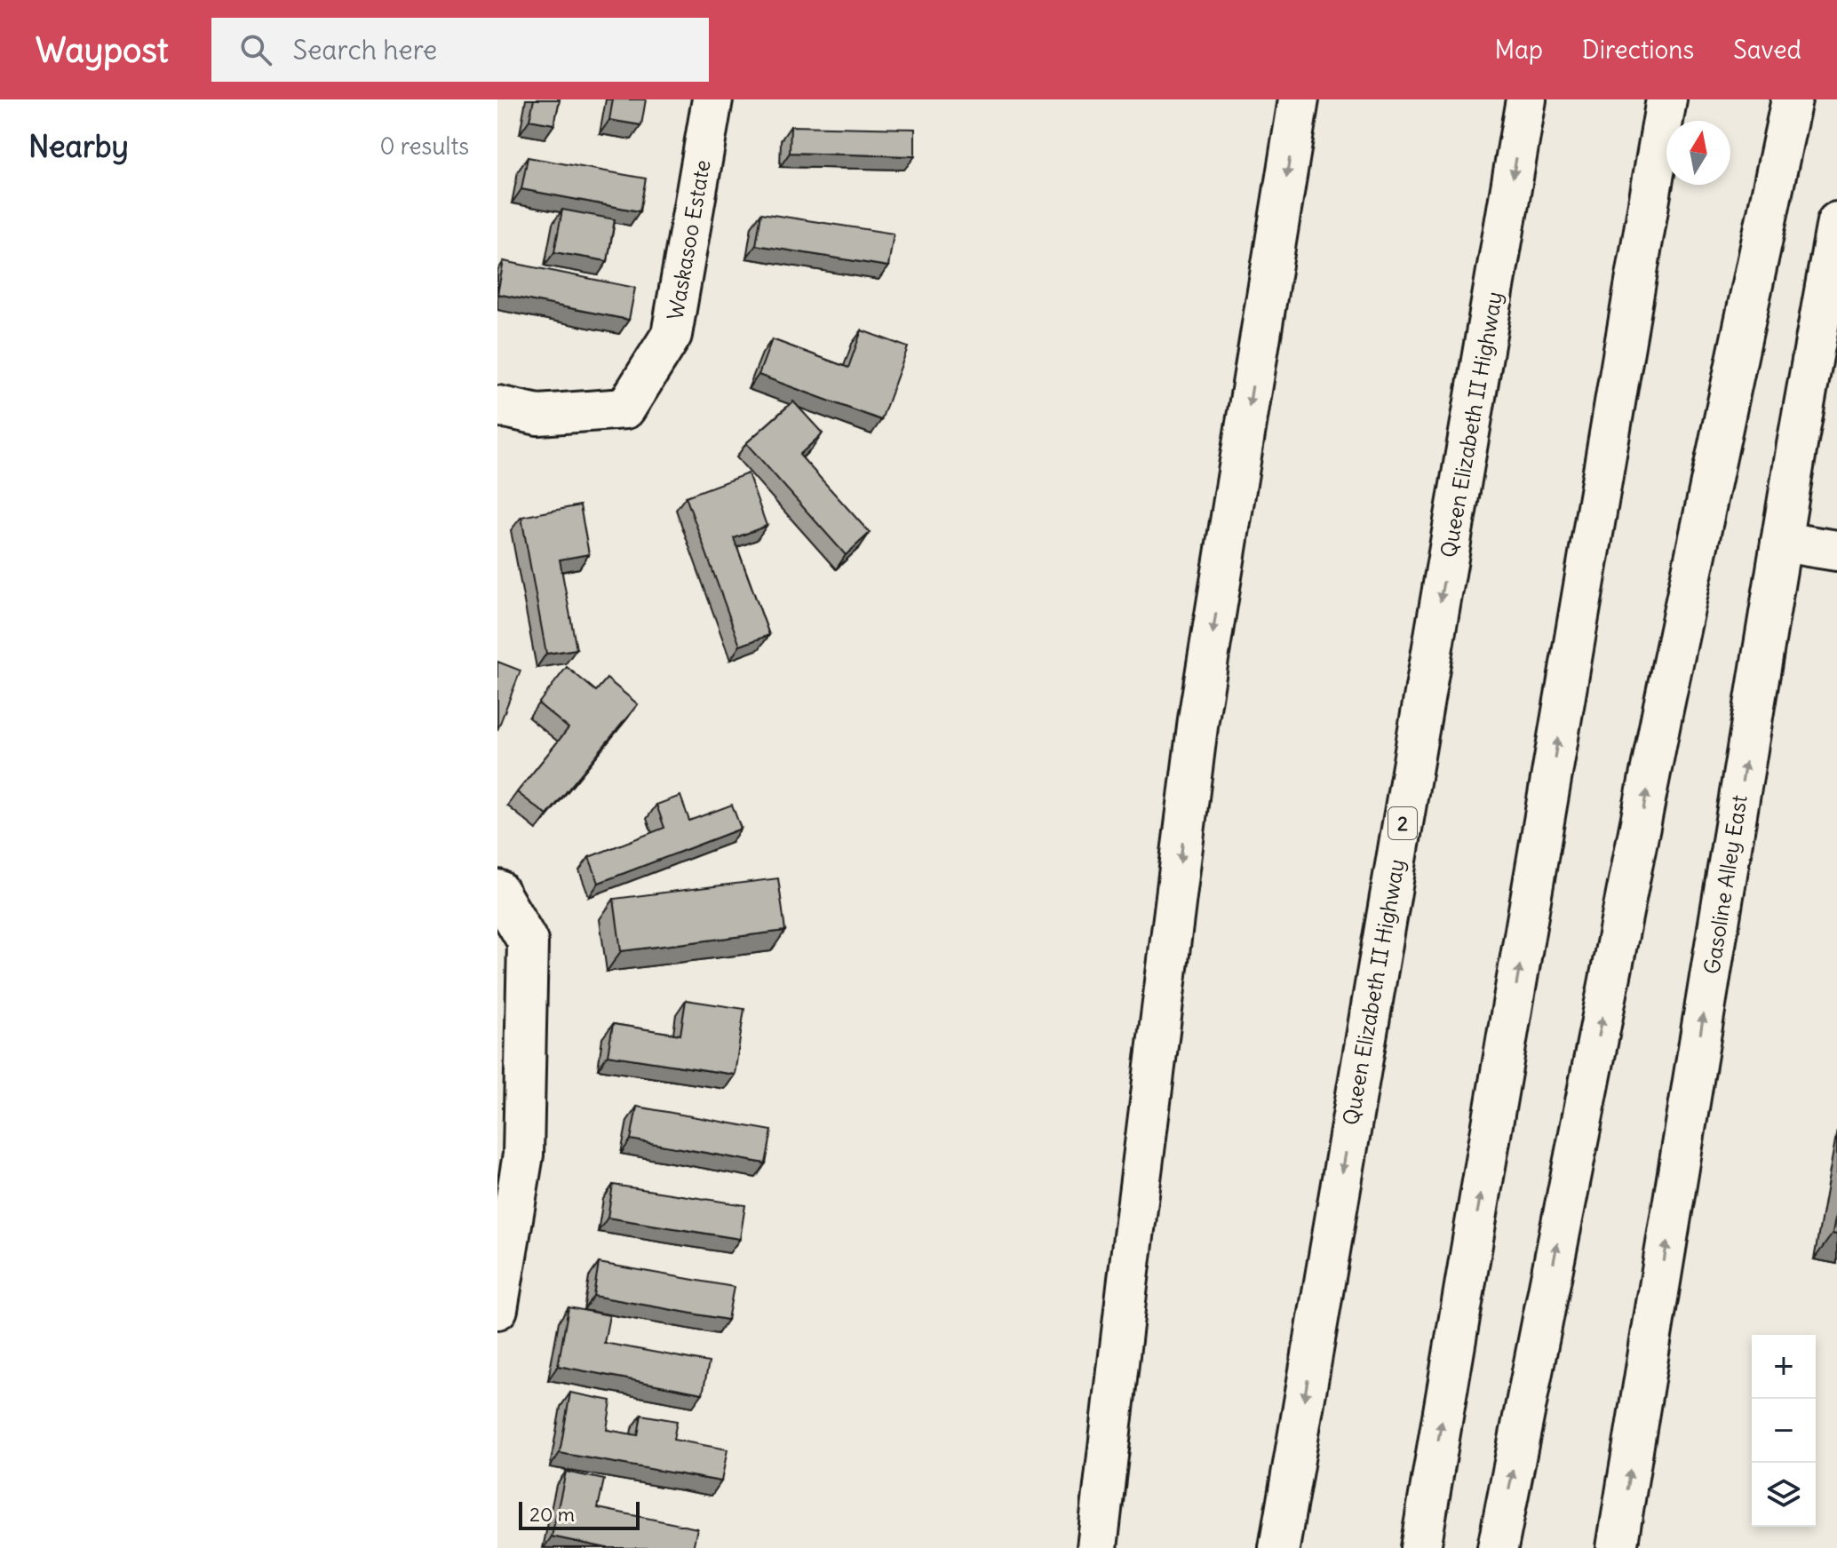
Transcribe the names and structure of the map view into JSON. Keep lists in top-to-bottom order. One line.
{"streets":{"main road":["Waskasoo Estate","Queen Elizabeth II Highway","2","Gasoline Alley East"]},"scale_bar":"20 m","north":"top","page":{"header":"Waypost","search":"Search here","nav":["Map","Directions","Saved"],"heading":["Nearby","0 results"],"map_buttons":["+","−"],"scale":"20 m"}}
